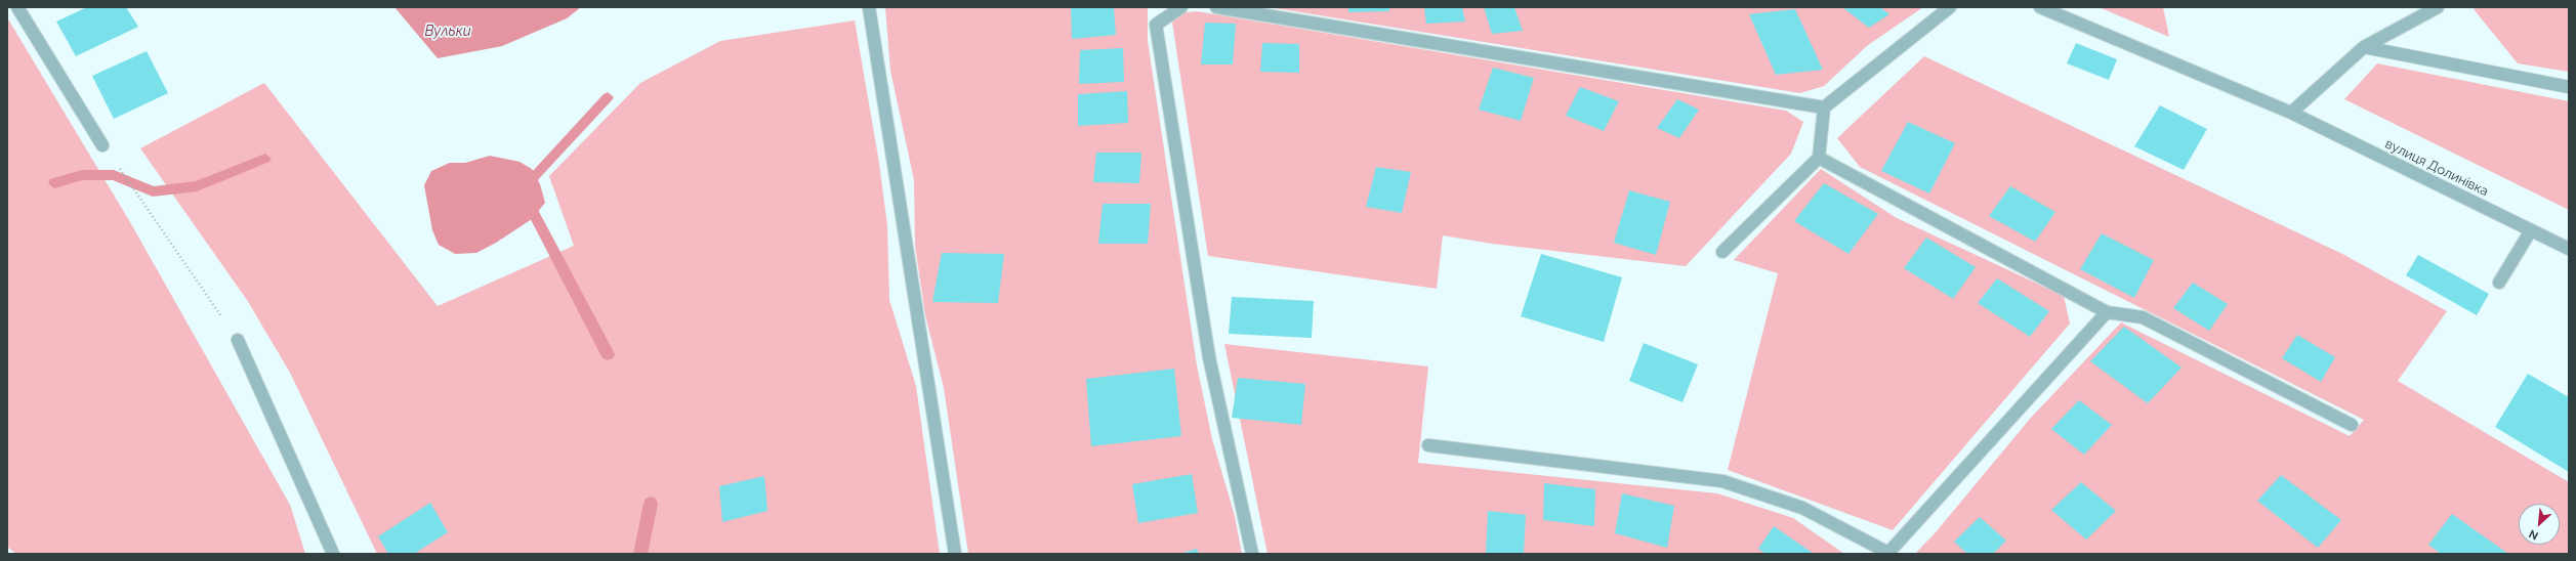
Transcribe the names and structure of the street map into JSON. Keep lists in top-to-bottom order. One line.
{"streets":{"street":["вулиця Долинівка"]},"water":["Вульки"],"north":"bottom left"}
